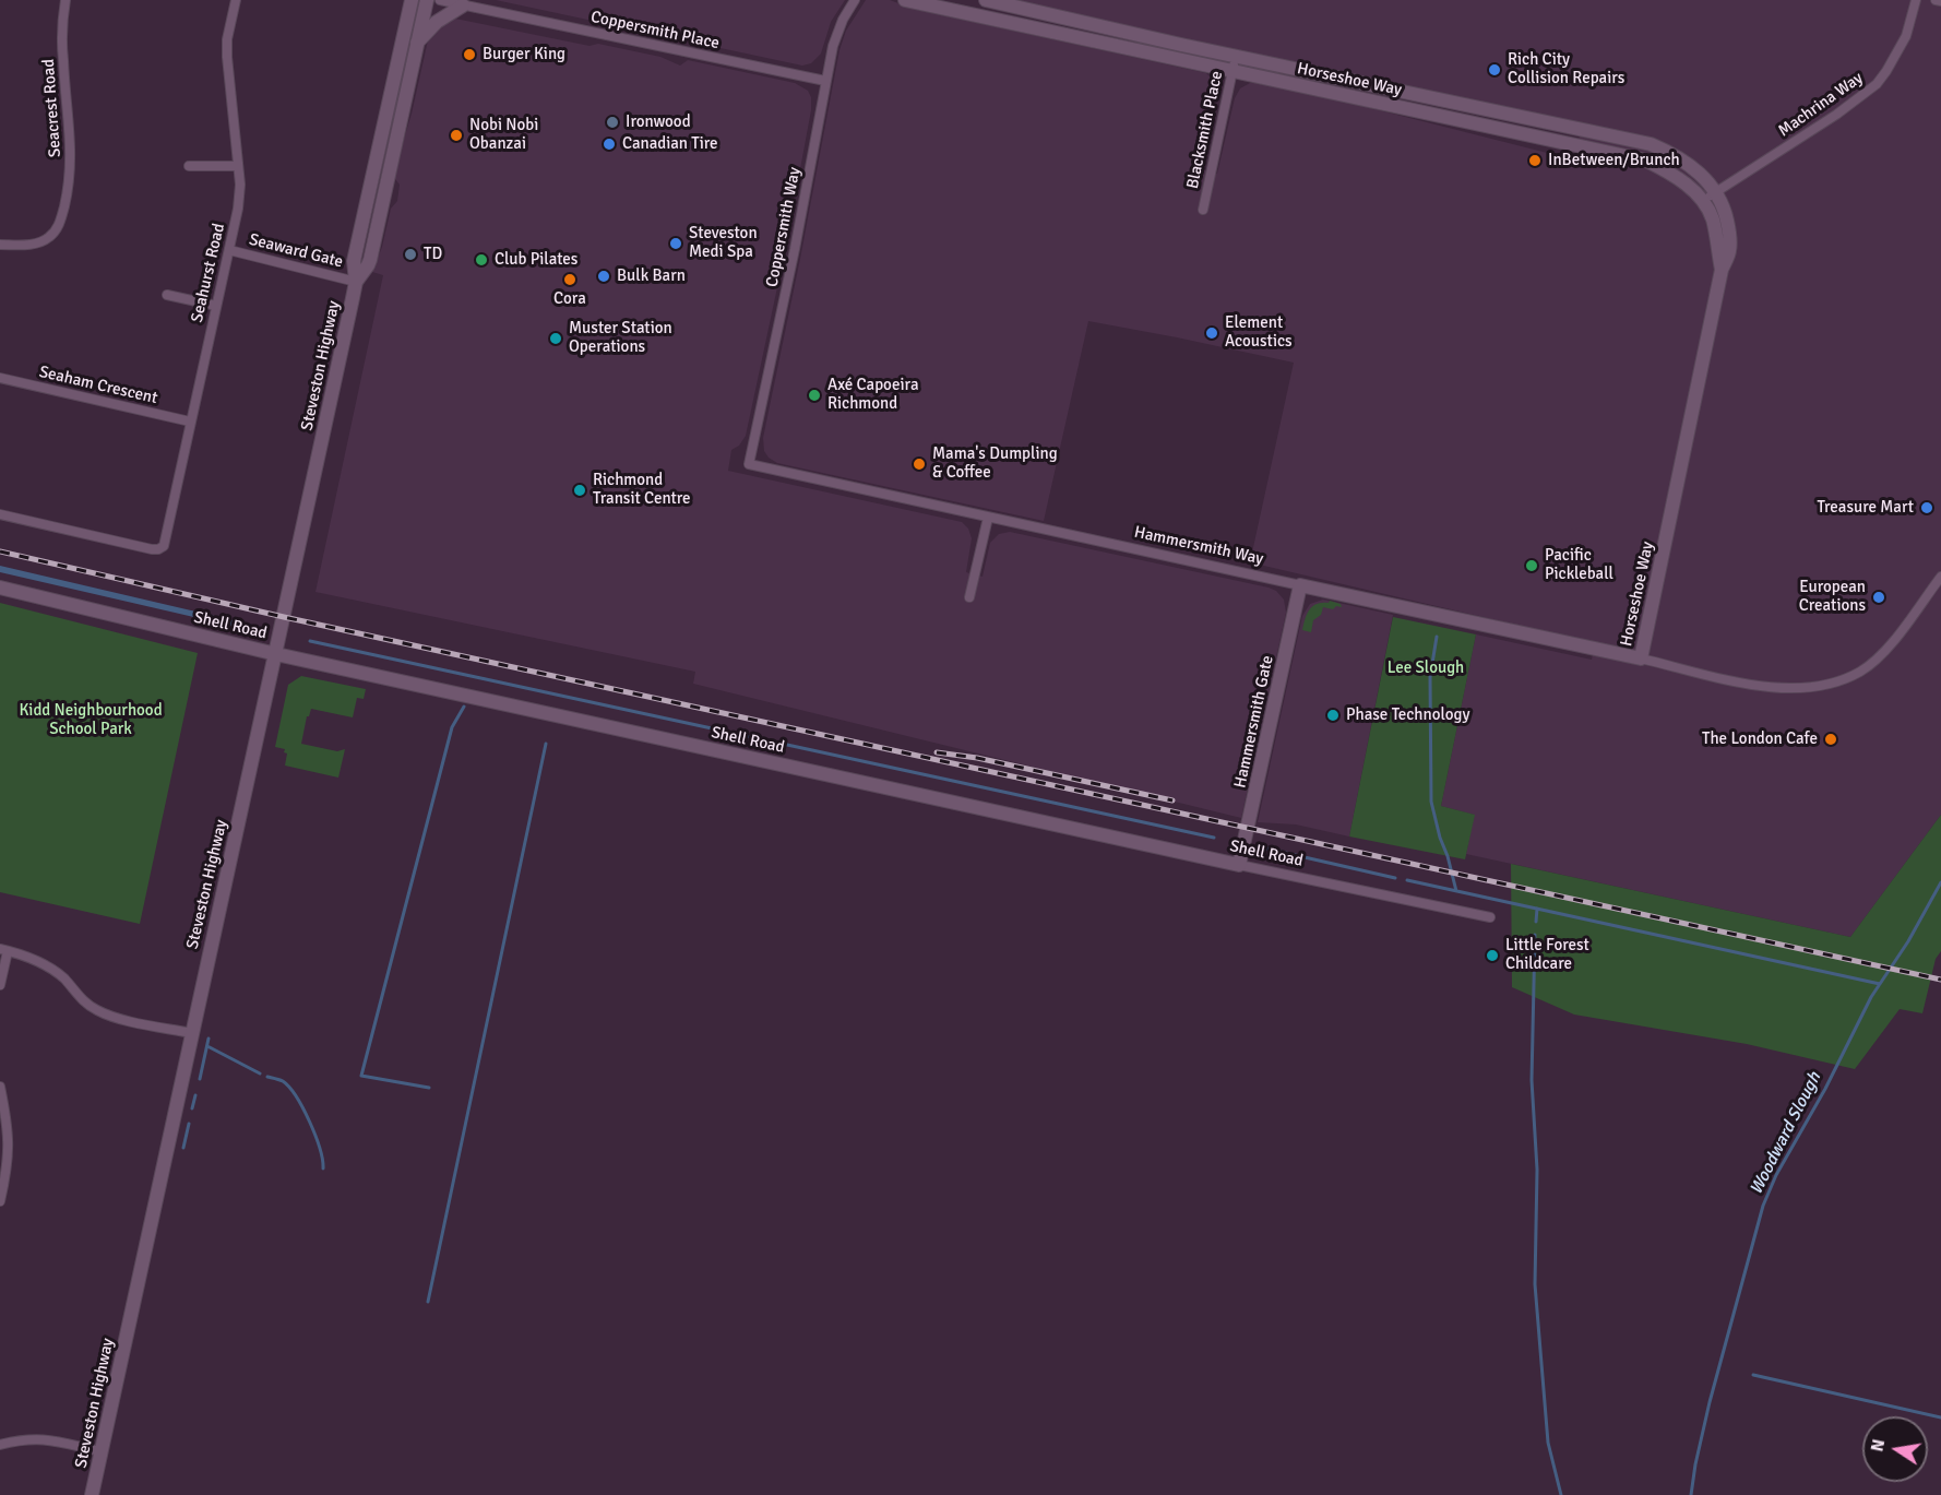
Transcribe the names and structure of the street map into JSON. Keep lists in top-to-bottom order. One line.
{"streets":{"street":["Coppersmith Place","Horseshoe Way","Machrina Way","Seacrest Road","Blacksmith Place","Coppersmith Way","Seaward Gate","Seahurst Road","Steveston Highway","Seaham Crescent","Hammersmith Way","Shell Road","Hammersmith Gate"]},"crossings":[["Coppersmith Place","Coppersmith Way"],["Horseshoe Way","Machrina Way"],["Horseshoe Way","Blacksmith Place"],["Horseshoe Way","Hammersmith Way"],["Coppersmith Way","Hammersmith Way"],["Seaward Gate","Seahurst Road"],["Seaward Gate","Steveston Highway"],["Seahurst Road","Seaham Crescent"],["Steveston Highway","Shell Road"],["Hammersmith Way","Hammersmith Gate"],["Shell Road","Hammersmith Gate"]],"water":["Woodward Slough"],"parks":["Lee Slough","Kidd Neighbourhood School Park"],"places":["Burger King","Rich City Collision Repairs","Ironwood","Nobi Nobi Obanzai","Canadian Tire","InBetween/Brunch","Steveston Medi Spa","TD","Club Pilates","Bulk Barn","Cora","Element Acoustics","Muster Station Operations","Axé Capoeira Richmond","Mama's Dumpling & Coffee","Richmond Transit Centre","Treasure Mart","Pacific Pickleball","European Creations","Phase Technology","The London Cafe","Little Forest Childcare"],"north":"left"}
